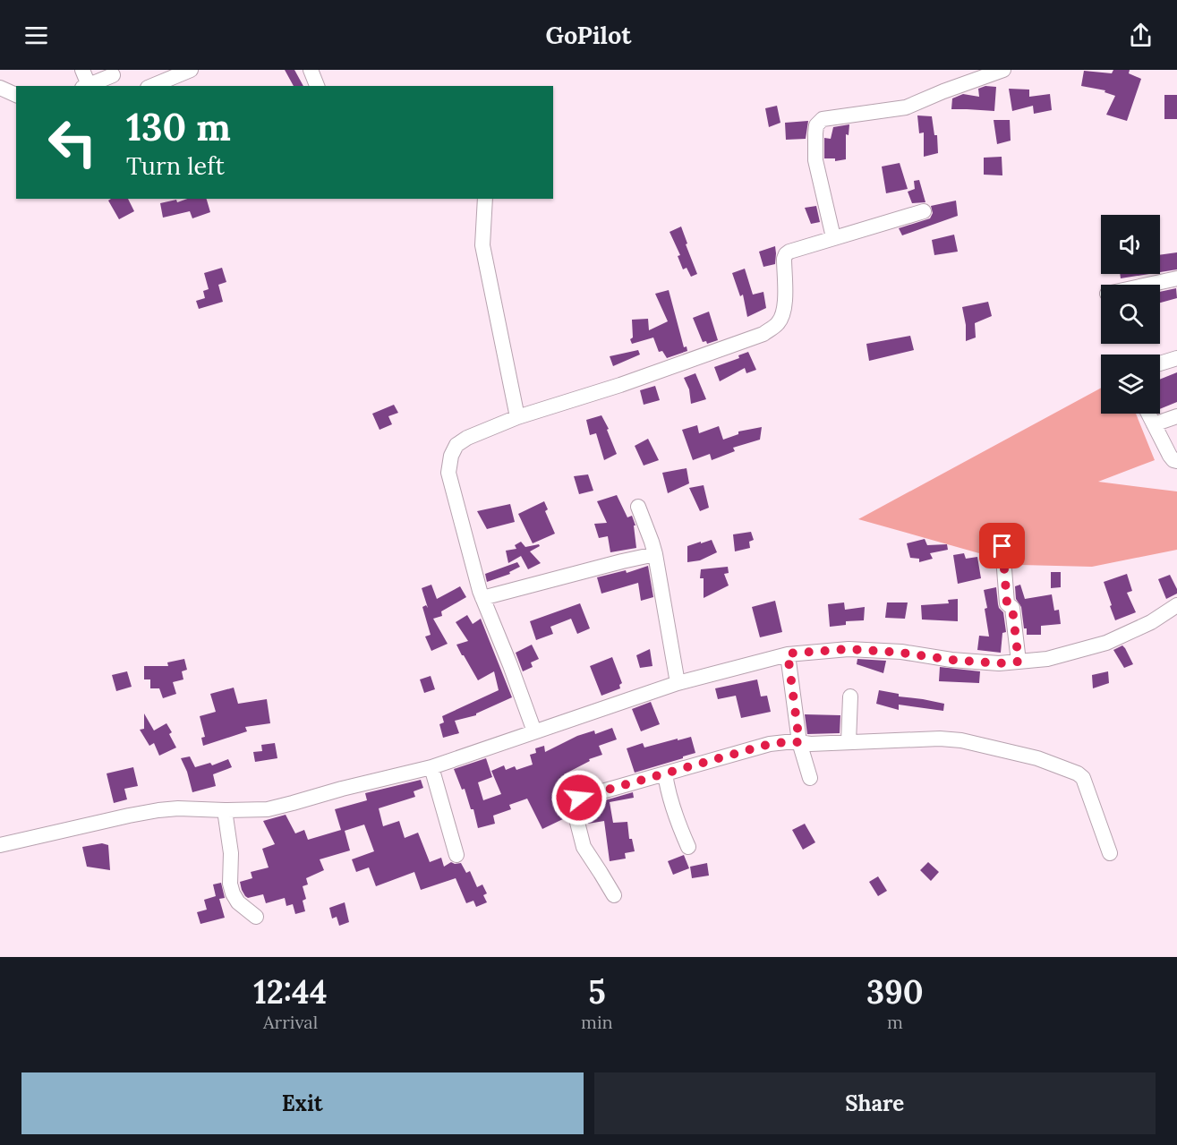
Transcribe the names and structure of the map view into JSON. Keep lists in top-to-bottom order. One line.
{"page":{"header":"GoPilot","turn":["130 m","Turn left"],"eta":["12:44","Arrival","5","min","390","m"],"buttons":["Exit","Share"]}}
